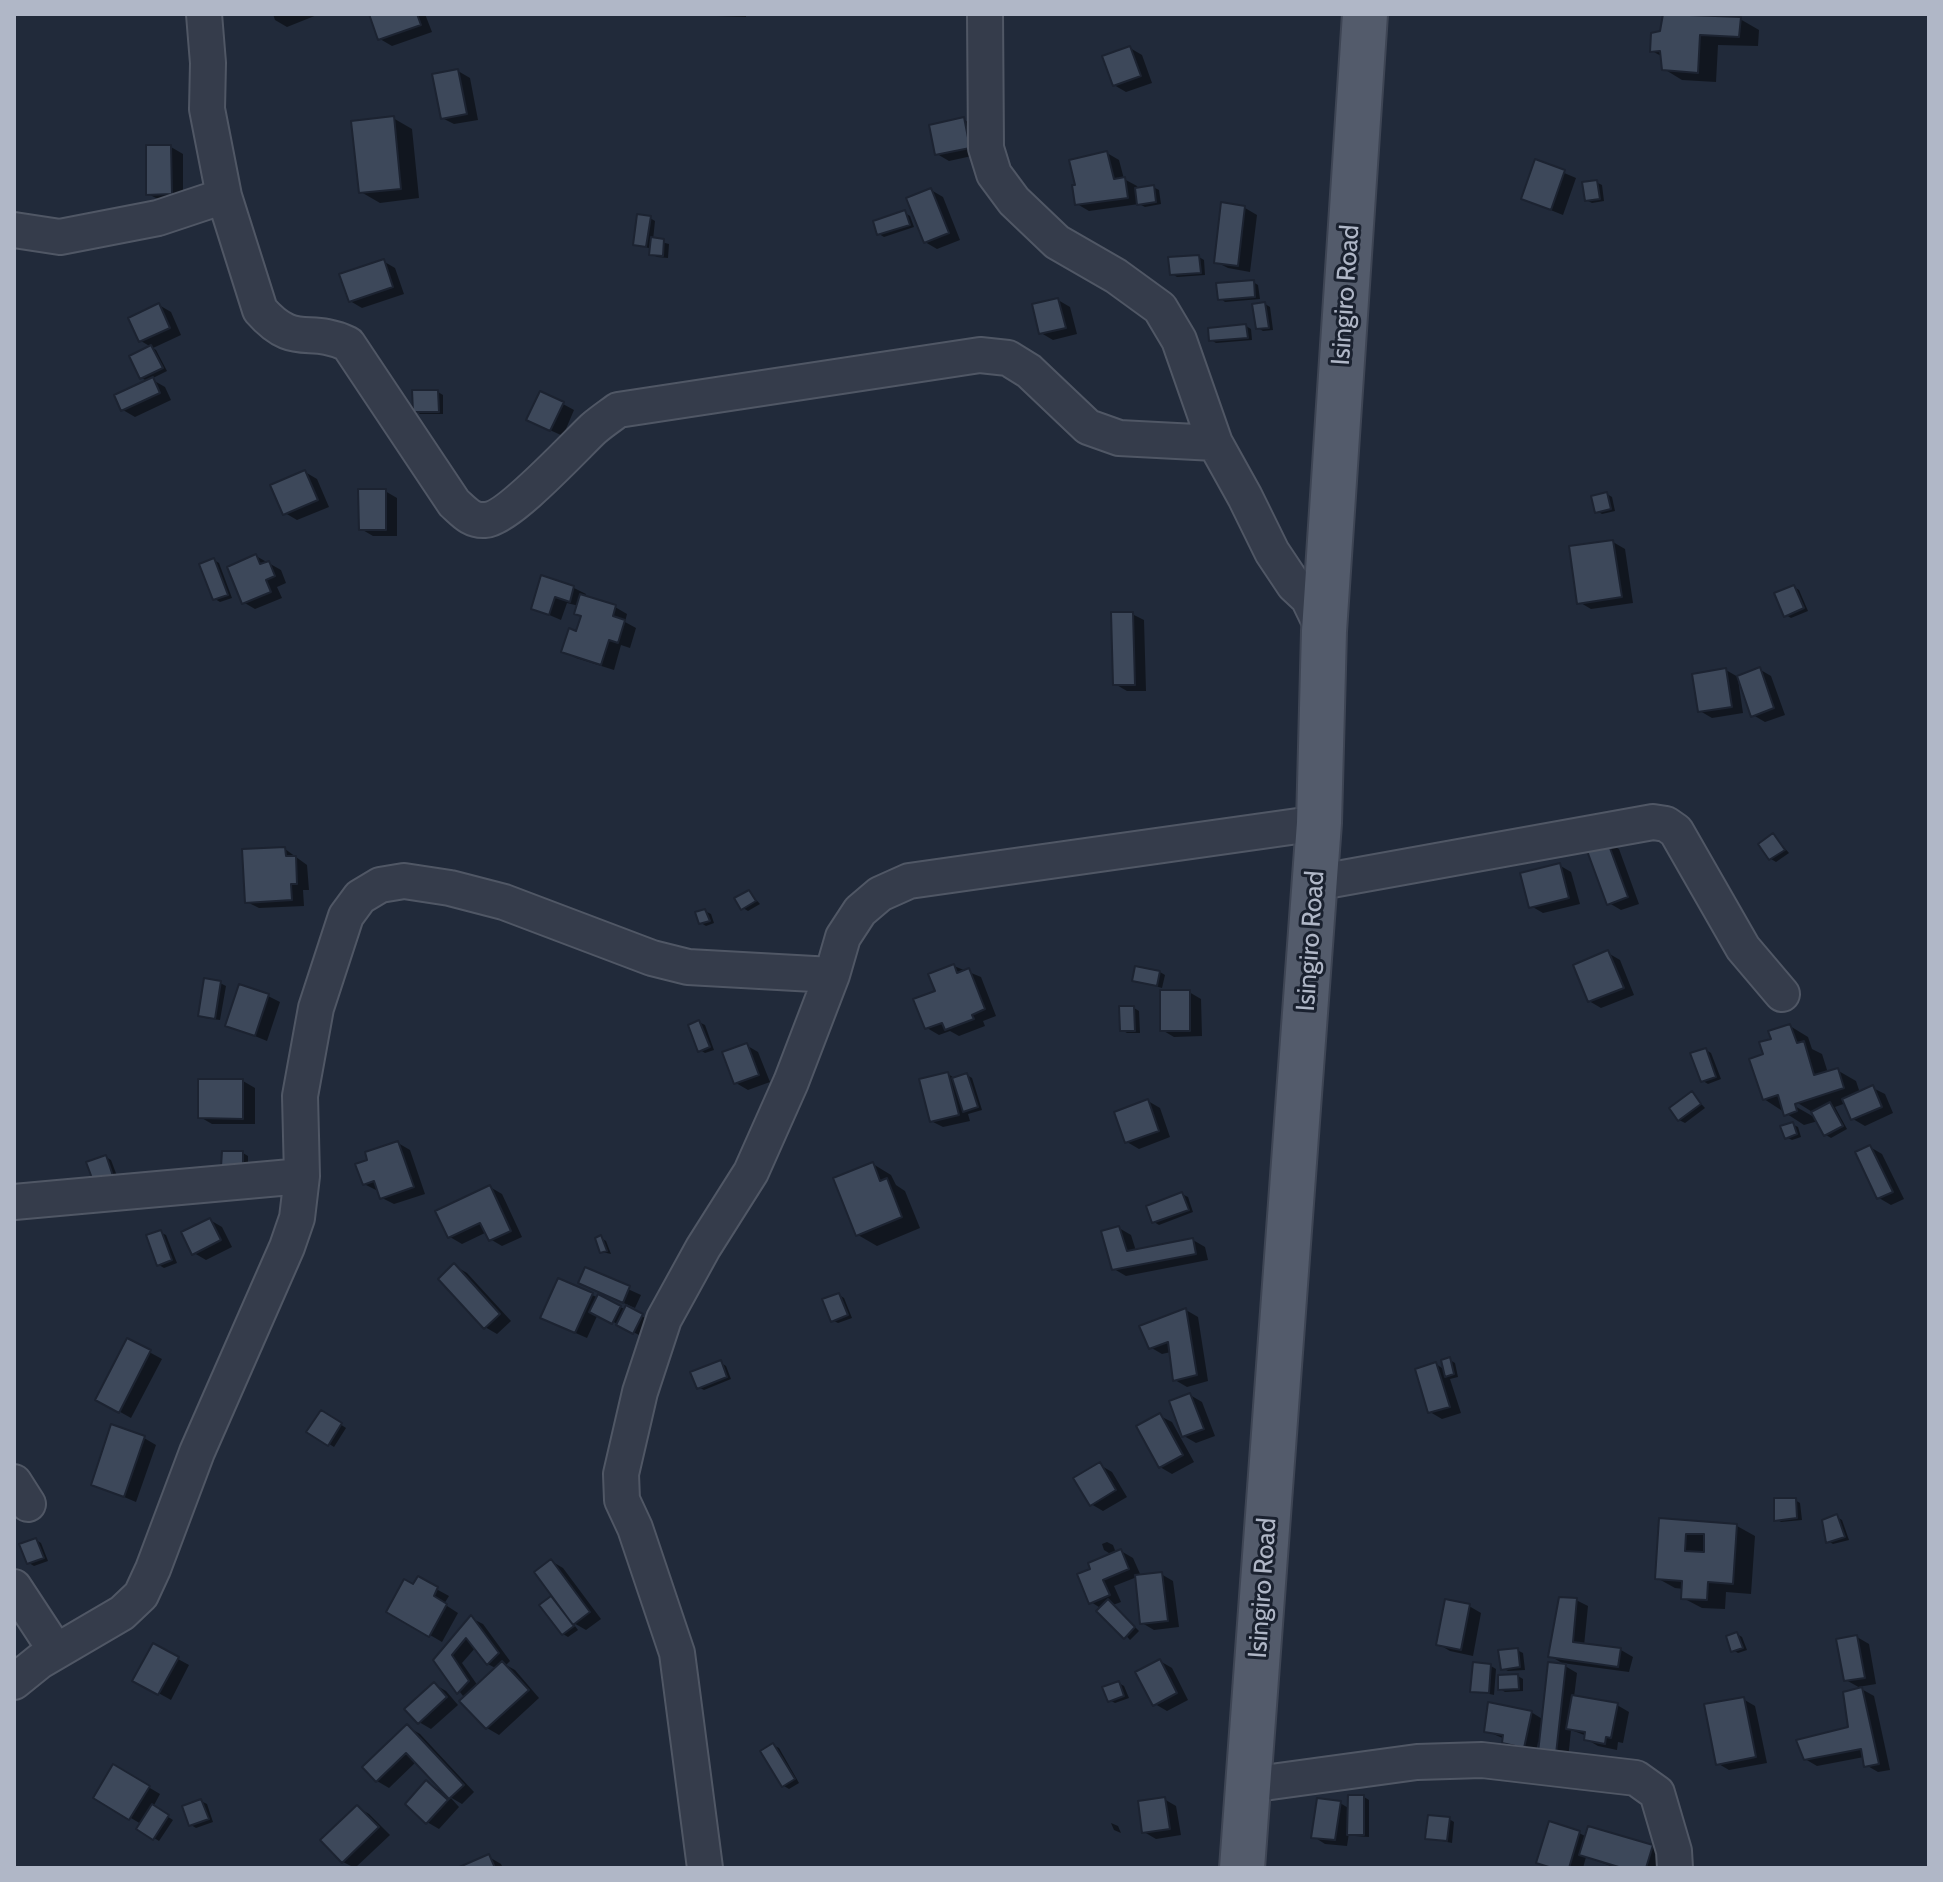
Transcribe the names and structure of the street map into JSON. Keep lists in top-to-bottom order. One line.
{"streets":{"main road":["Isingiro Road"]}}
